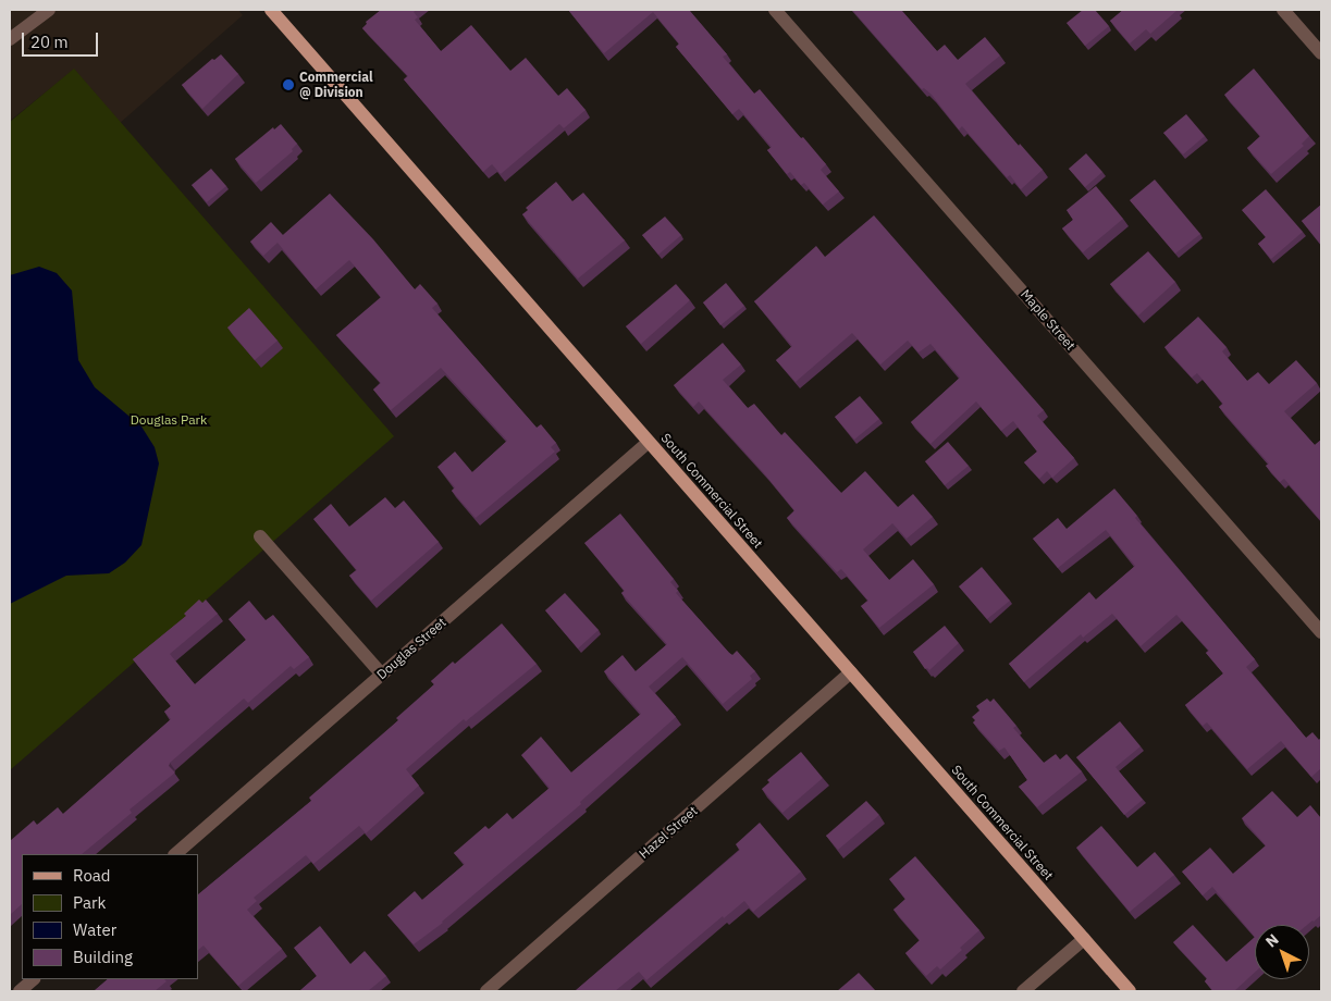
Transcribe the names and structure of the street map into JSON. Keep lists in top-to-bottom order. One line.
{"streets":{"main road":["South Commercial Street"],"street":["Maple Street","Douglas Street","Hazel Street"]},"crossings":[["South Commercial Street","Douglas Street"],["South Commercial Street","Hazel Street"]],"parks":["Douglas Park"],"places":["Commercial @ Division"],"legend":["Road","Park","Water","Building"],"scale_bar":"20 m","north":"top left"}
